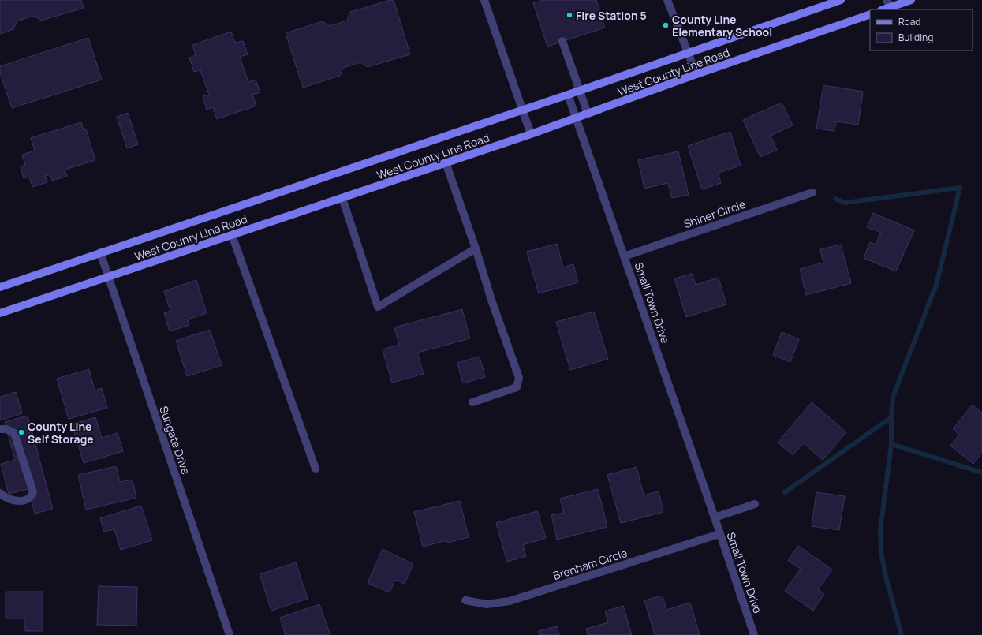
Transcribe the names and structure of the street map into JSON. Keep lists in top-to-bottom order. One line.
{"streets":{"main road":["West County Line Road"],"street":["Shiner Circle","Small Town Drive","Sungate Drive","Brenham Circle"]},"crossings":[["West County Line Road","Small Town Drive"],["West County Line Road","Sungate Drive"],["Shiner Circle","Small Town Drive"],["Small Town Drive","Brenham Circle"]],"places":["Fire Station 5","County Line Elementary School","County Line Self Storage"],"legend":["Road","Building"]}
